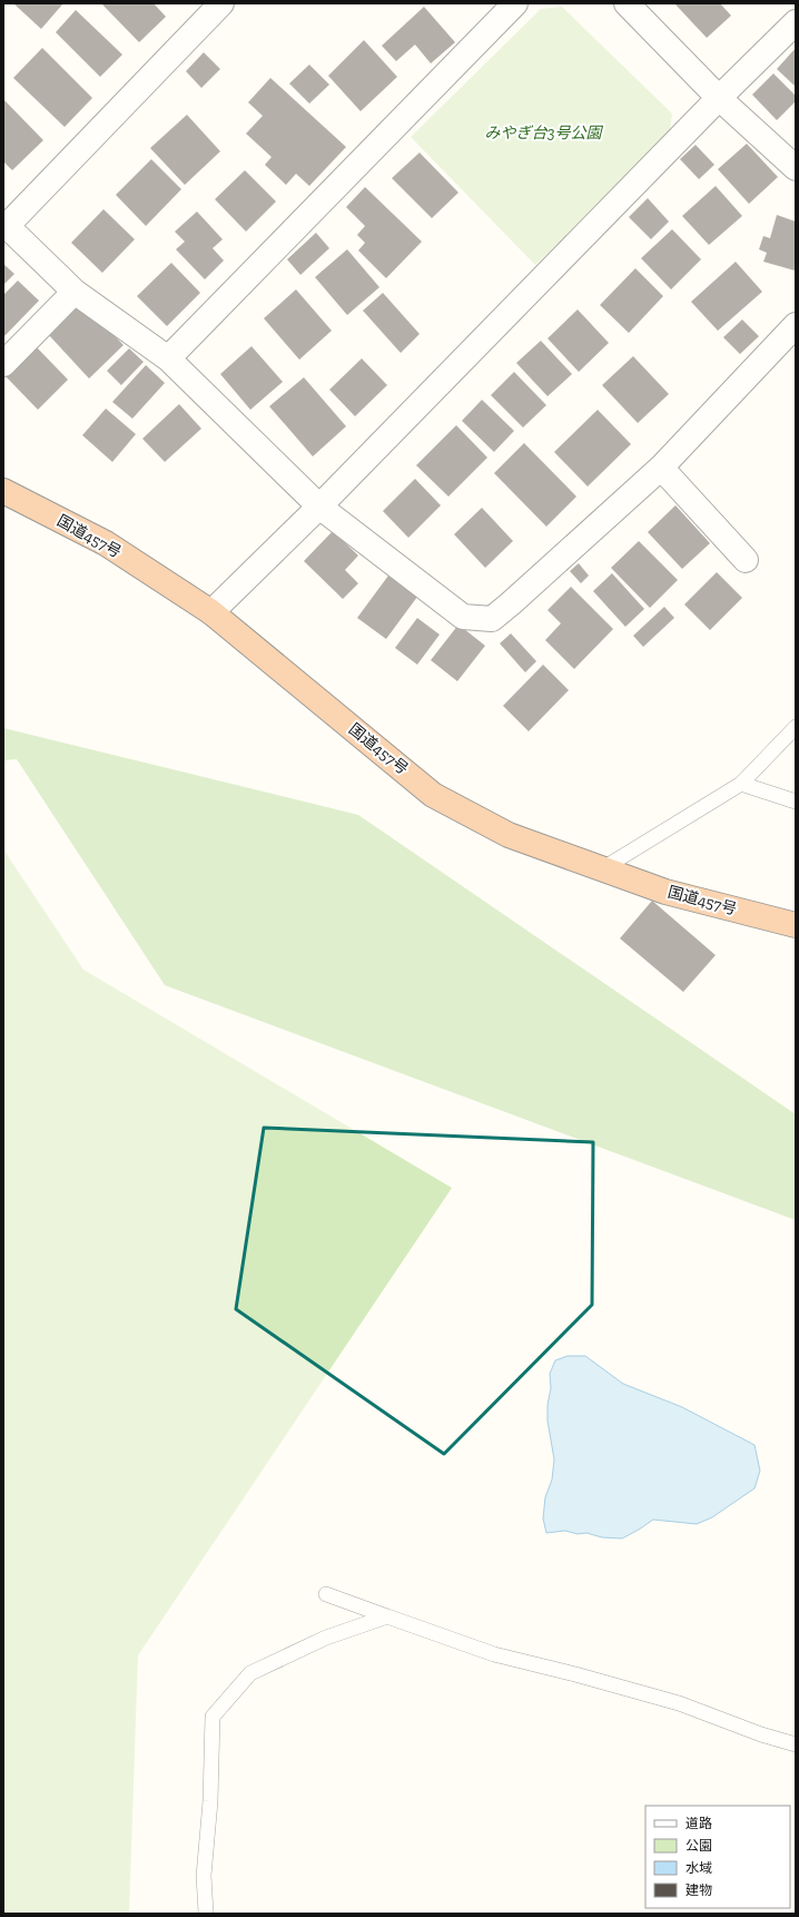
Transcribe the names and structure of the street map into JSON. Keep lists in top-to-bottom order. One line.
{"streets":{"highway":["国道457号"]},"parks":["みやぎ台3号公園"],"legend":["道路","公園","水域","建物"]}
